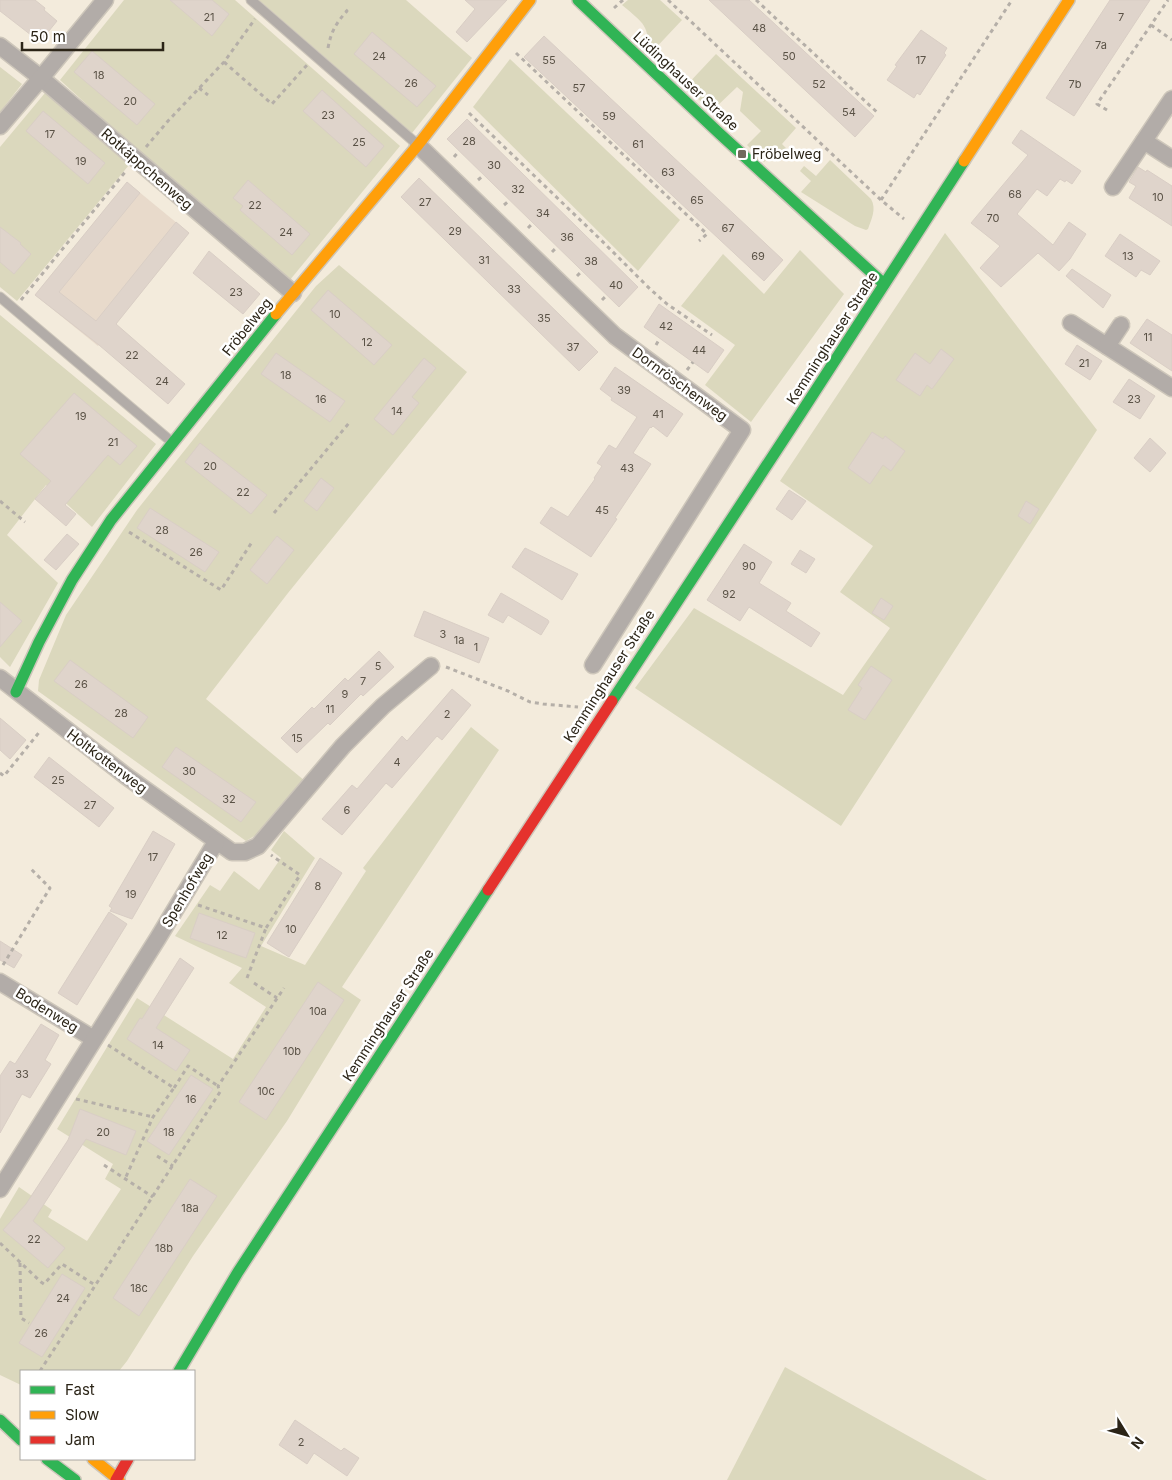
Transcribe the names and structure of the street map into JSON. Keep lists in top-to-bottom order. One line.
{"streets":{"main road":["Lüdinghauser Straße","Fröbelweg","Kemminghauser Straße"],"street":["Rotkäppchenweg","Dornröschenweg","Holtkottenweg","Spenhofweg","Bodenweg"]},"crossings":[["Lüdinghauser Straße","Kemminghauser Straße"],["Rotkäppchenweg","Fröbelweg"],["Fröbelweg","Dornröschenweg"],["Fröbelweg","Holtkottenweg"],["Holtkottenweg","Spenhofweg"],["Spenhofweg","Bodenweg"]],"places":{"transit":["Fröbelweg"]},"house_numbers":["21","7","48","7a","24","50","55","17","18","26","52","7b","57","20","54","23","59","17","28","25","61","19","30","63","32","68","10","65","27","22","34","70","67","29","24","36","69","13","31","38","40","33","23","10","35","42","11","12","37","44","22","21","18","24","39","16","23","14","41","19","21","20","43","22","45","28","26","90","92","3","1a","1","5","7","26","9","11","28","2","15","4","30","25","32","27","6","17","8","19","10","12","10a","14","10b","33","10c","16","20","18","18a","22","18b","18c","24","26","2"],"legend":["Fast","Slow","Jam"],"scale_bar":"50 m","north":"bottom right"}
